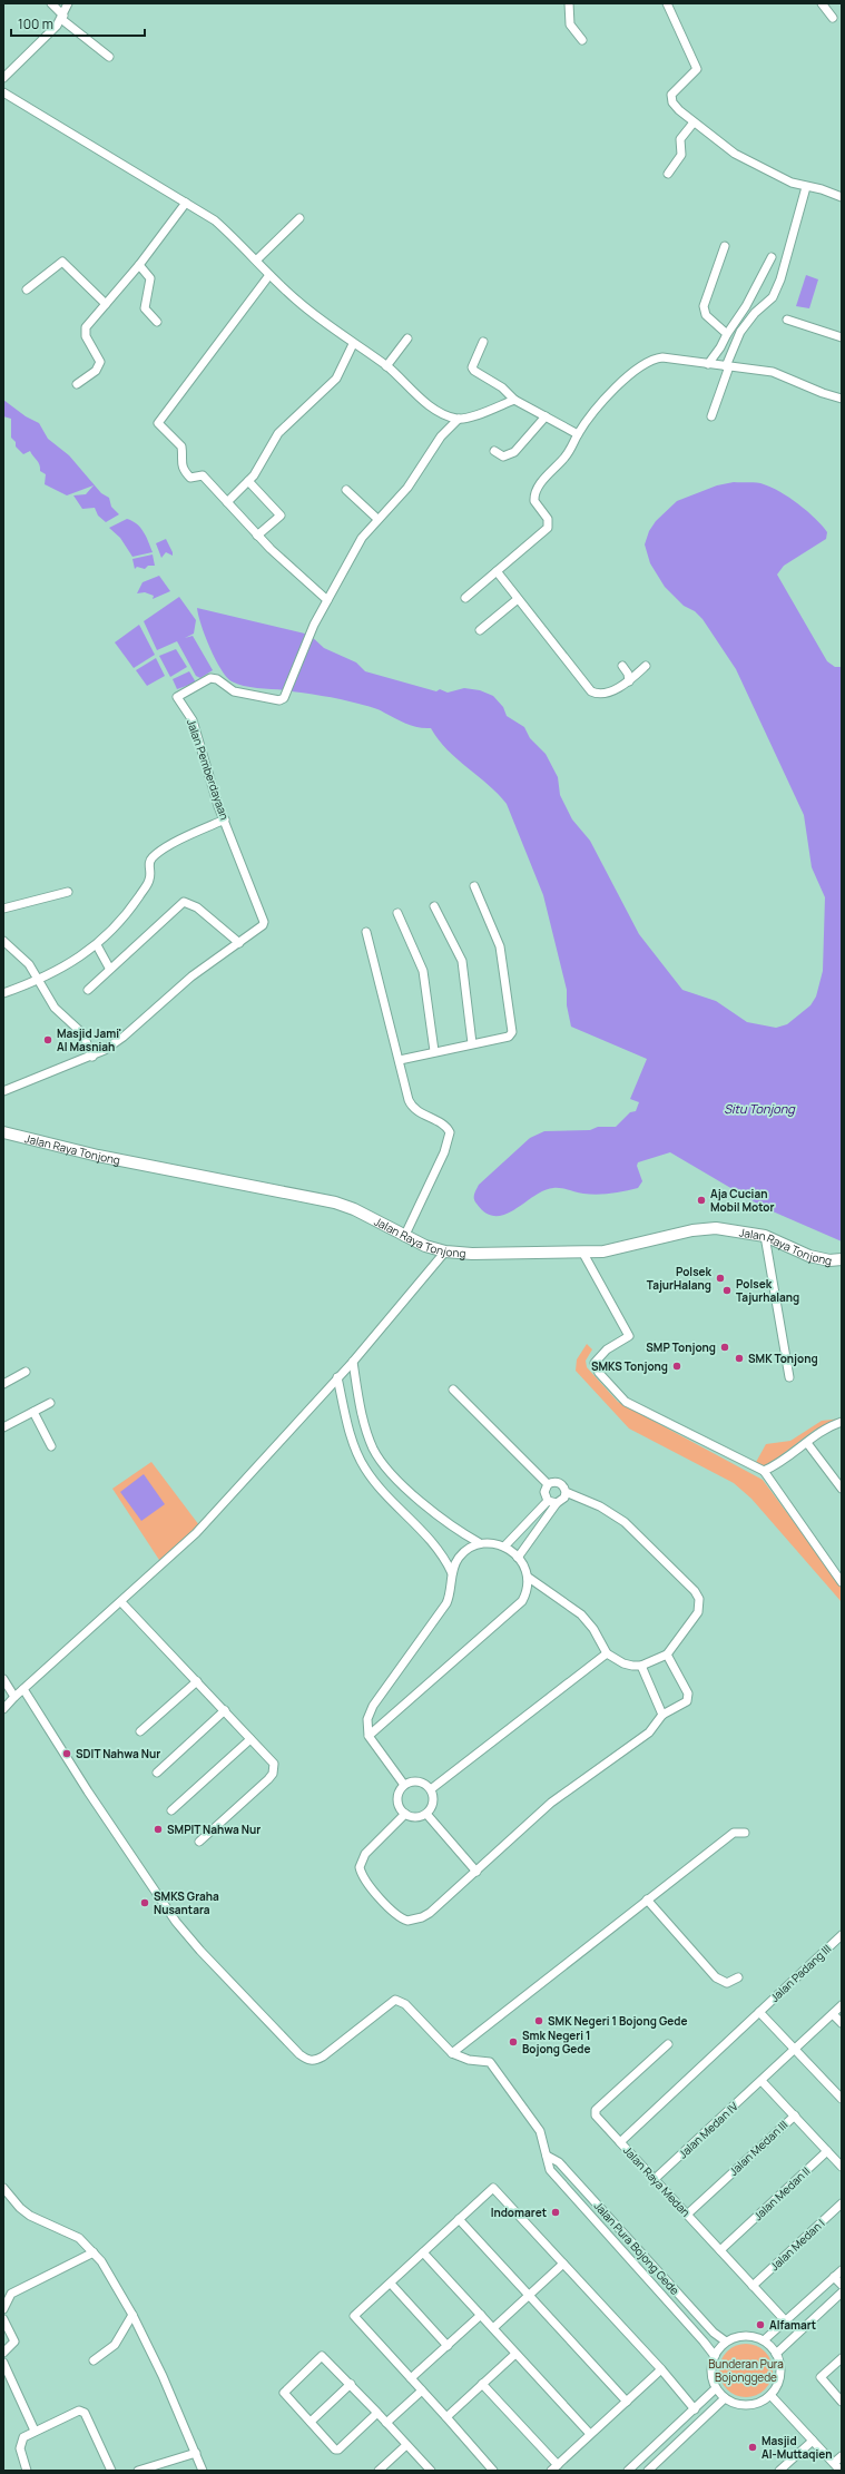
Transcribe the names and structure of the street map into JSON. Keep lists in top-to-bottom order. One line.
{"streets":{"main road":["Jalan Raya Tonjong"],"street":["Jalan Pemberdayaan","Jalan Padang III","Jalan Medan IV","Jalan Medan III","Jalan Raya Medan","Jalan Medan II","Jalan Medan I","Jalan Pura Bojong Gede"]},"crossings":[["Jalan Padang III","Jalan Raya Medan"],["Jalan Medan IV","Jalan Raya Medan"],["Jalan Medan III","Jalan Raya Medan"],["Jalan Medan III","Jalan Medan II"],["Jalan Raya Medan","Jalan Medan II"],["Jalan Raya Medan","Jalan Medan I"]],"water":["Situ Tonjong"],"parks":["Bunderan Pura Bojonggede"],"places":["Masjid Jami' Al Masniah","Aja Cucian Mobil Motor","Polsek TajurHalang","Polsek Tajurhalang","SMP Tonjong","SMK Tonjong","SMKS Tonjong","SDIT Nahwa Nur","SMPIT Nahwa Nur","SMKS Graha Nusantara","SMK Negeri 1 Bojong Gede","Smk Negeri 1 Bojong Gede","Indomaret","Alfamart","Masjid Al-Muttaqien"],"scale_bar":"100 m"}
